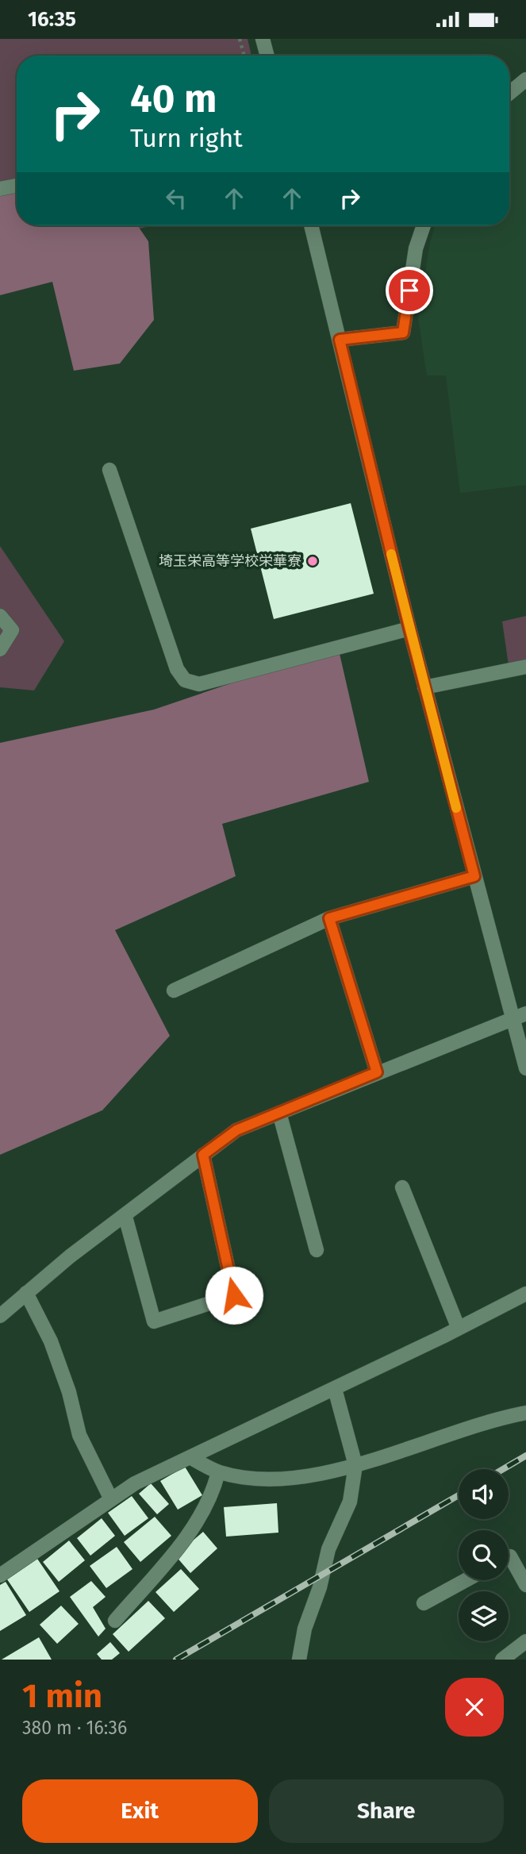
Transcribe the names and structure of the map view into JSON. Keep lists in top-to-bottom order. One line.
{"places":["埼玉栄高等学校栄華寮"],"page":{"status":"16:35","turn":["40 m","Turn right"],"heading":["1 min","380 m · 16:36"],"buttons":["Exit","Share"]}}
